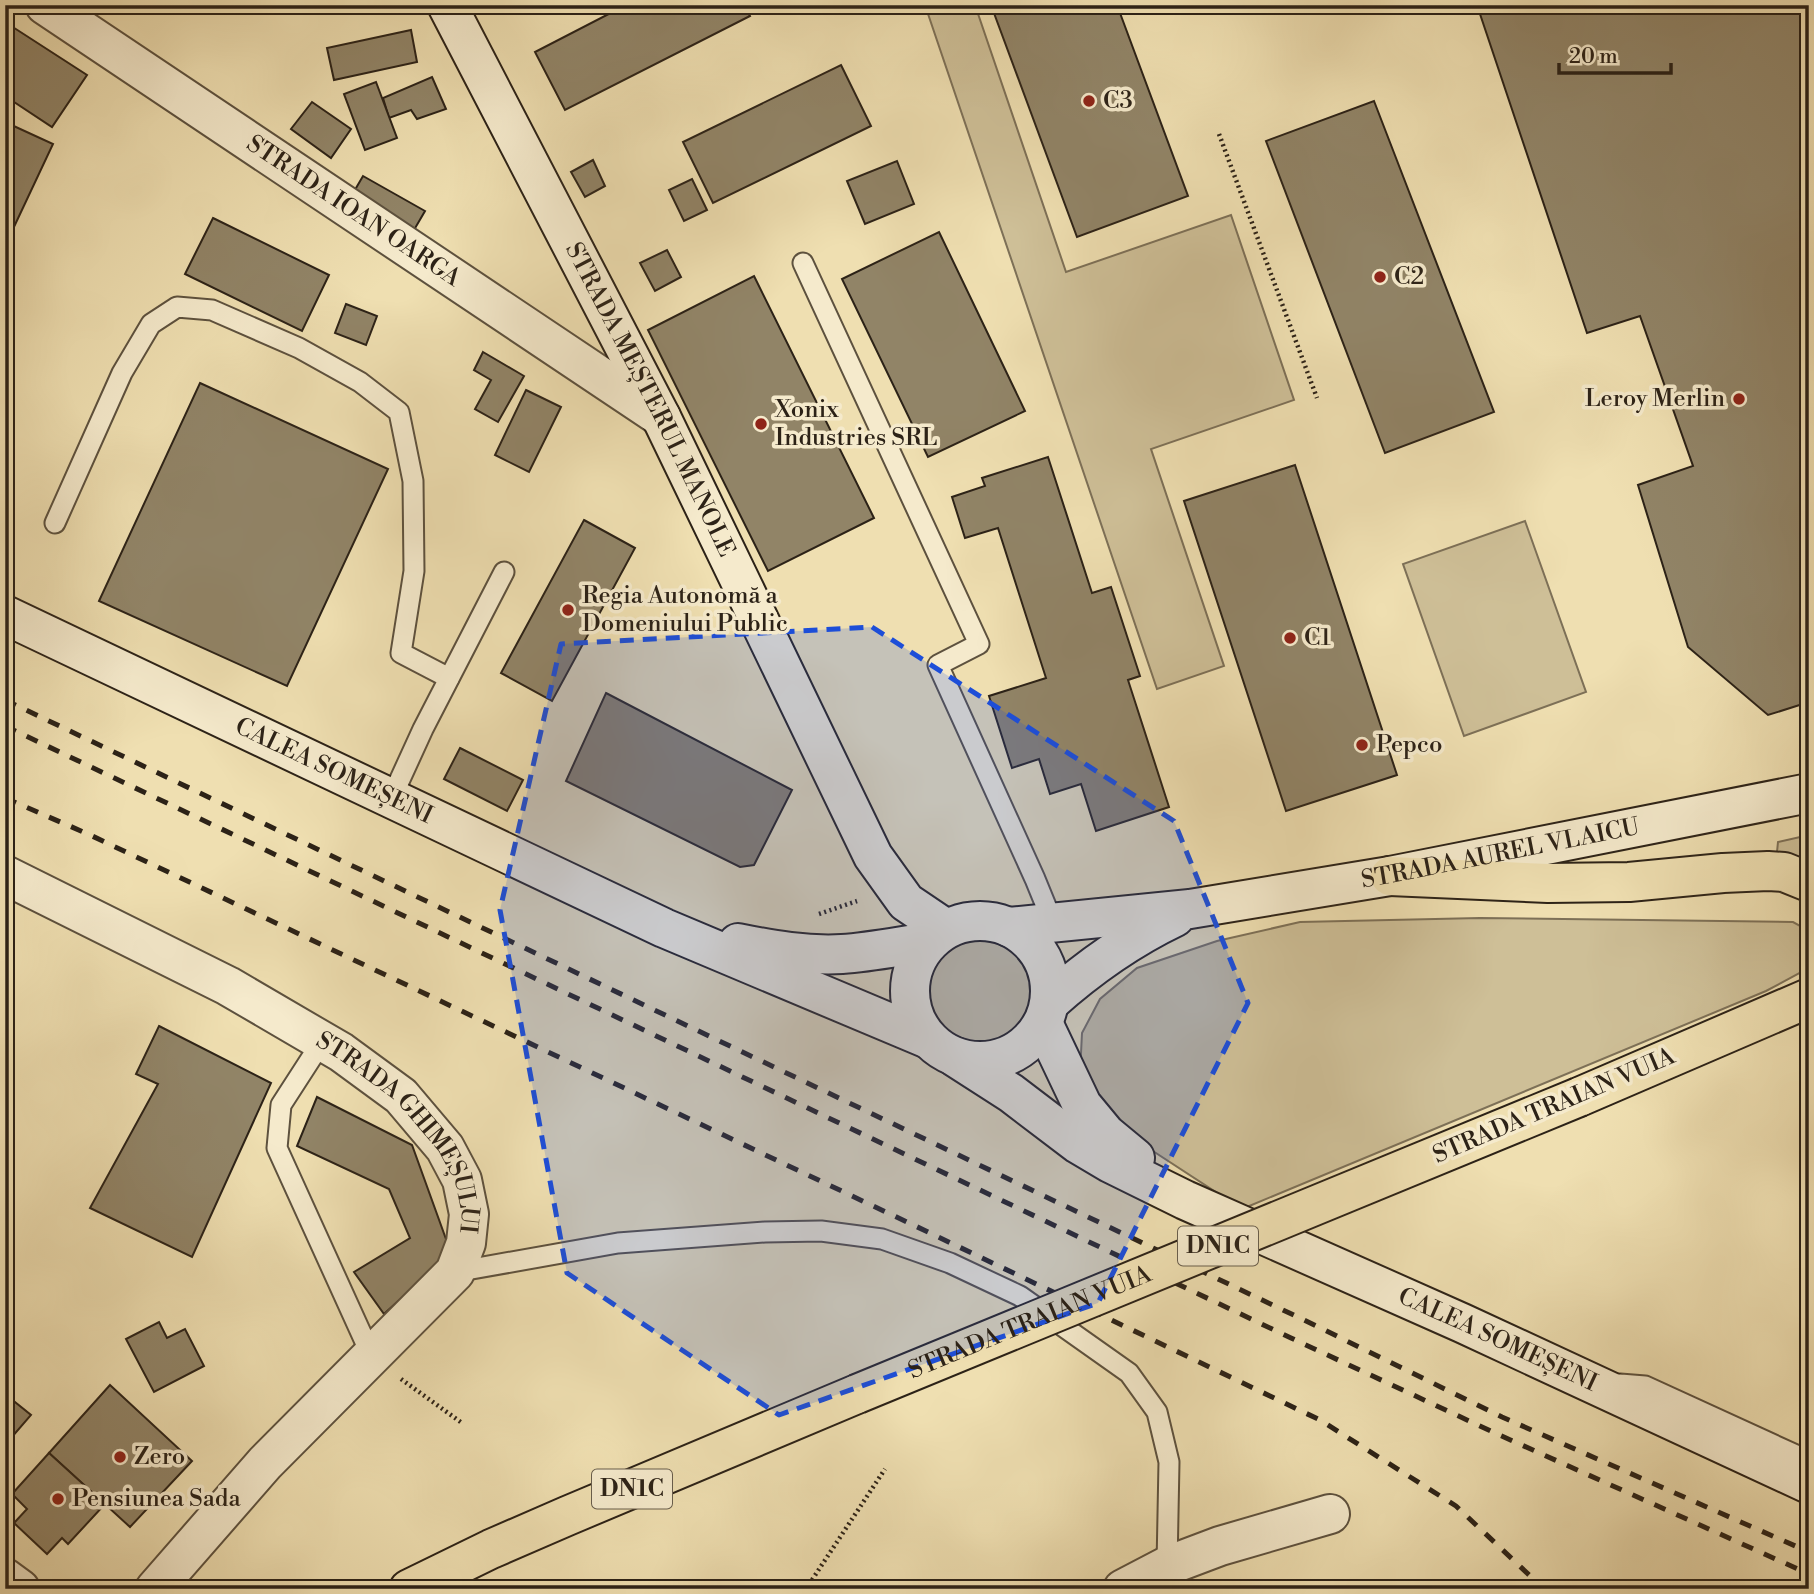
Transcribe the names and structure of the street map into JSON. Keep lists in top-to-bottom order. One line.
{"streets":{"main road":["STRADA IOAN OARGA","STRADA MEȘTERUL MANOLE","CALEA SOMEȘENI","STRADA AUREL VLAICU","STRADA TRAIAN VUIA","STRADA GHIMEȘULUI","DN1C"]},"crossings":[["STRADA IOAN OARGA","STRADA MEȘTERUL MANOLE"],["STRADA MEȘTERUL MANOLE","CALEA SOMEȘENI"],["STRADA MEȘTERUL MANOLE","STRADA AUREL VLAICU"],["CALEA SOMEȘENI","STRADA AUREL VLAICU"]],"places":["C3","C2","Leroy Merlin","Xonix Industries SRL","Regia Autonomă a Domeniului Public","C1","Pepco","Zero","Pensiunea Sada"],"scale_bar":"20 m"}
